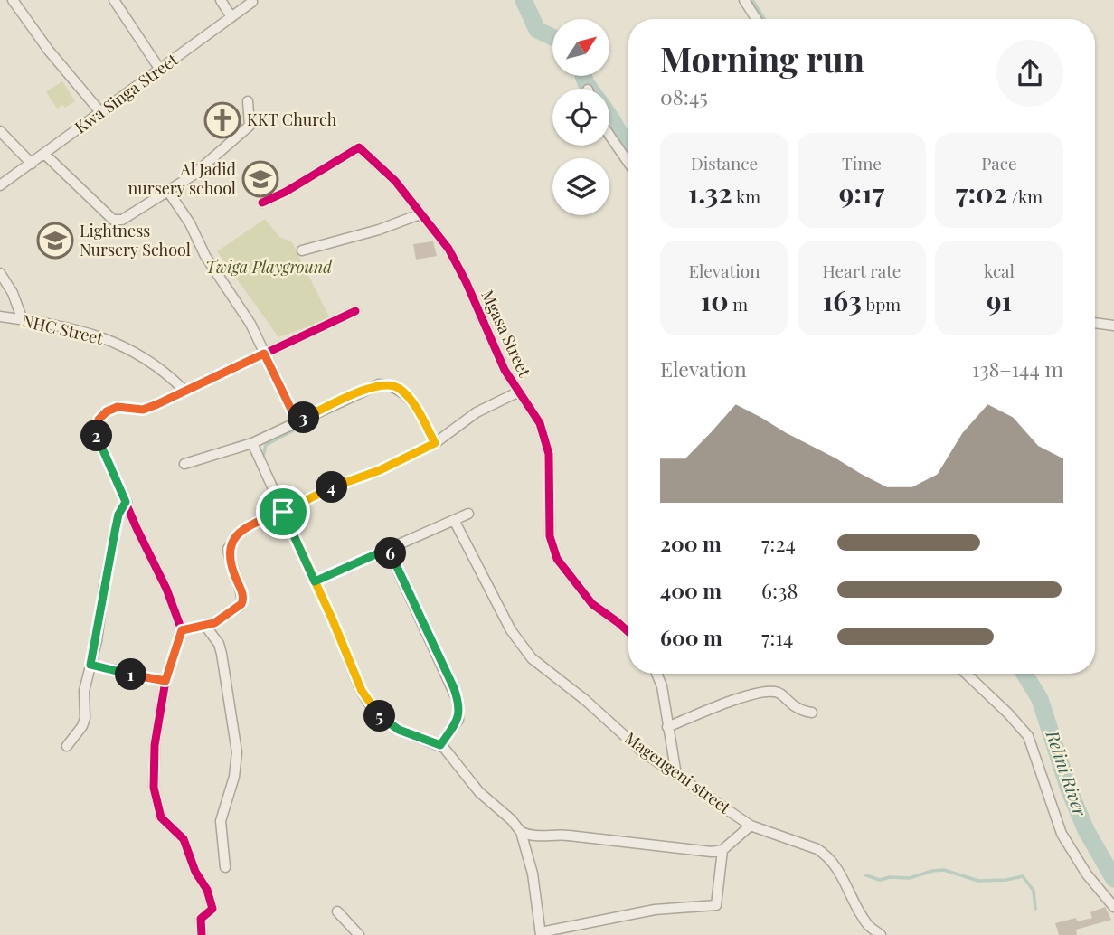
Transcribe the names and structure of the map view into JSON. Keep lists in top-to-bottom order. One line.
{"streets":{"street":["Kwa Singa Street","NHC Street","Mgasa Street","Magengeni street"]},"water":["Relini River"],"parks":["Twiga Playground"],"places":{"church":["KKT Church"],"school or university":["Al Jadid nursery school","Lightness Nursery School"]},"north":"top right","page":{"heading":["Morning run","08:45"],"stats":[["Distance","1.32 km"],["Time","9:17"],["Pace","7:02 /km"],["Elevation","10 m"],["Heart rate","163 bpm"],["kcal","91"]],"chart":["Elevation","138–144 m"],"pins":["3","2","4","6","1","5"],"list":[{"name":"200 m","note":"7:24"},{"name":"400 m","note":"6:38"},{"name":"600 m","note":"7:14"}]}}
